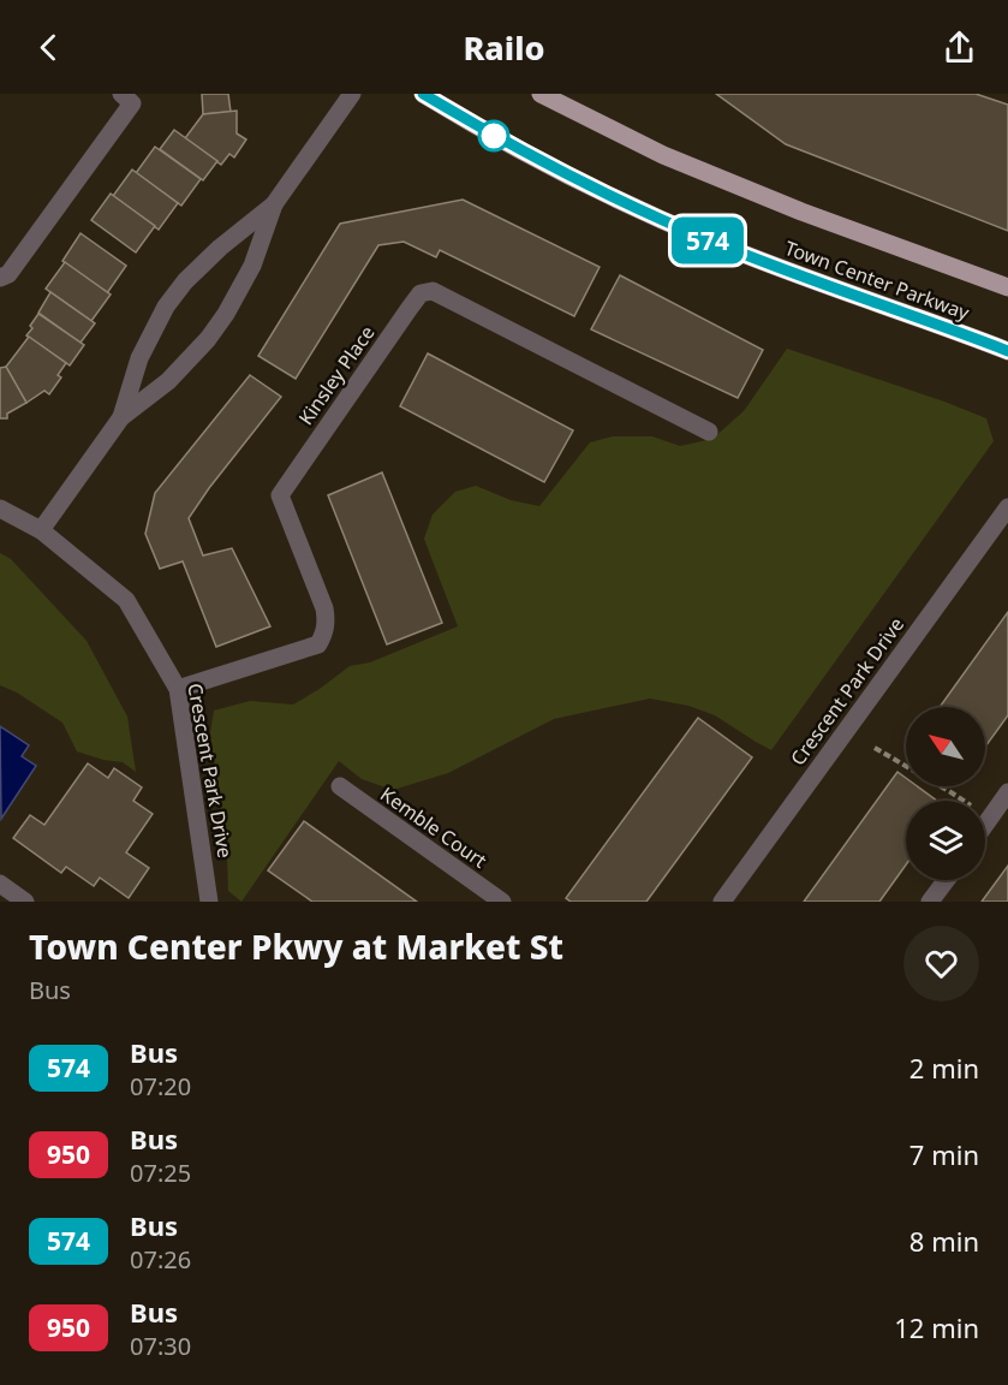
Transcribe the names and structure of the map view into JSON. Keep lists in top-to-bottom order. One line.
{"streets":{"main road":["Town Center Parkway"],"street":["Kinsley Place","Crescent Park Drive","Kemble Court"]},"crossings":[["Kinsley Place","Crescent Park Drive"]],"lines":["bus line 574"],"north":"top left","page":{"header":"Railo","on_map":"574","heading":["Town Center Pkwy at Market St","Bus"],"list":[{"mark":"574","name":"Bus","note":"07:20","value":"2 min"},{"mark":"950","name":"Bus","note":"07:25","value":"7 min"},{"mark":"574","name":"Bus","note":"07:26","value":"8 min"},{"mark":"950","name":"Bus","note":"07:30","value":"12 min"}]}}
